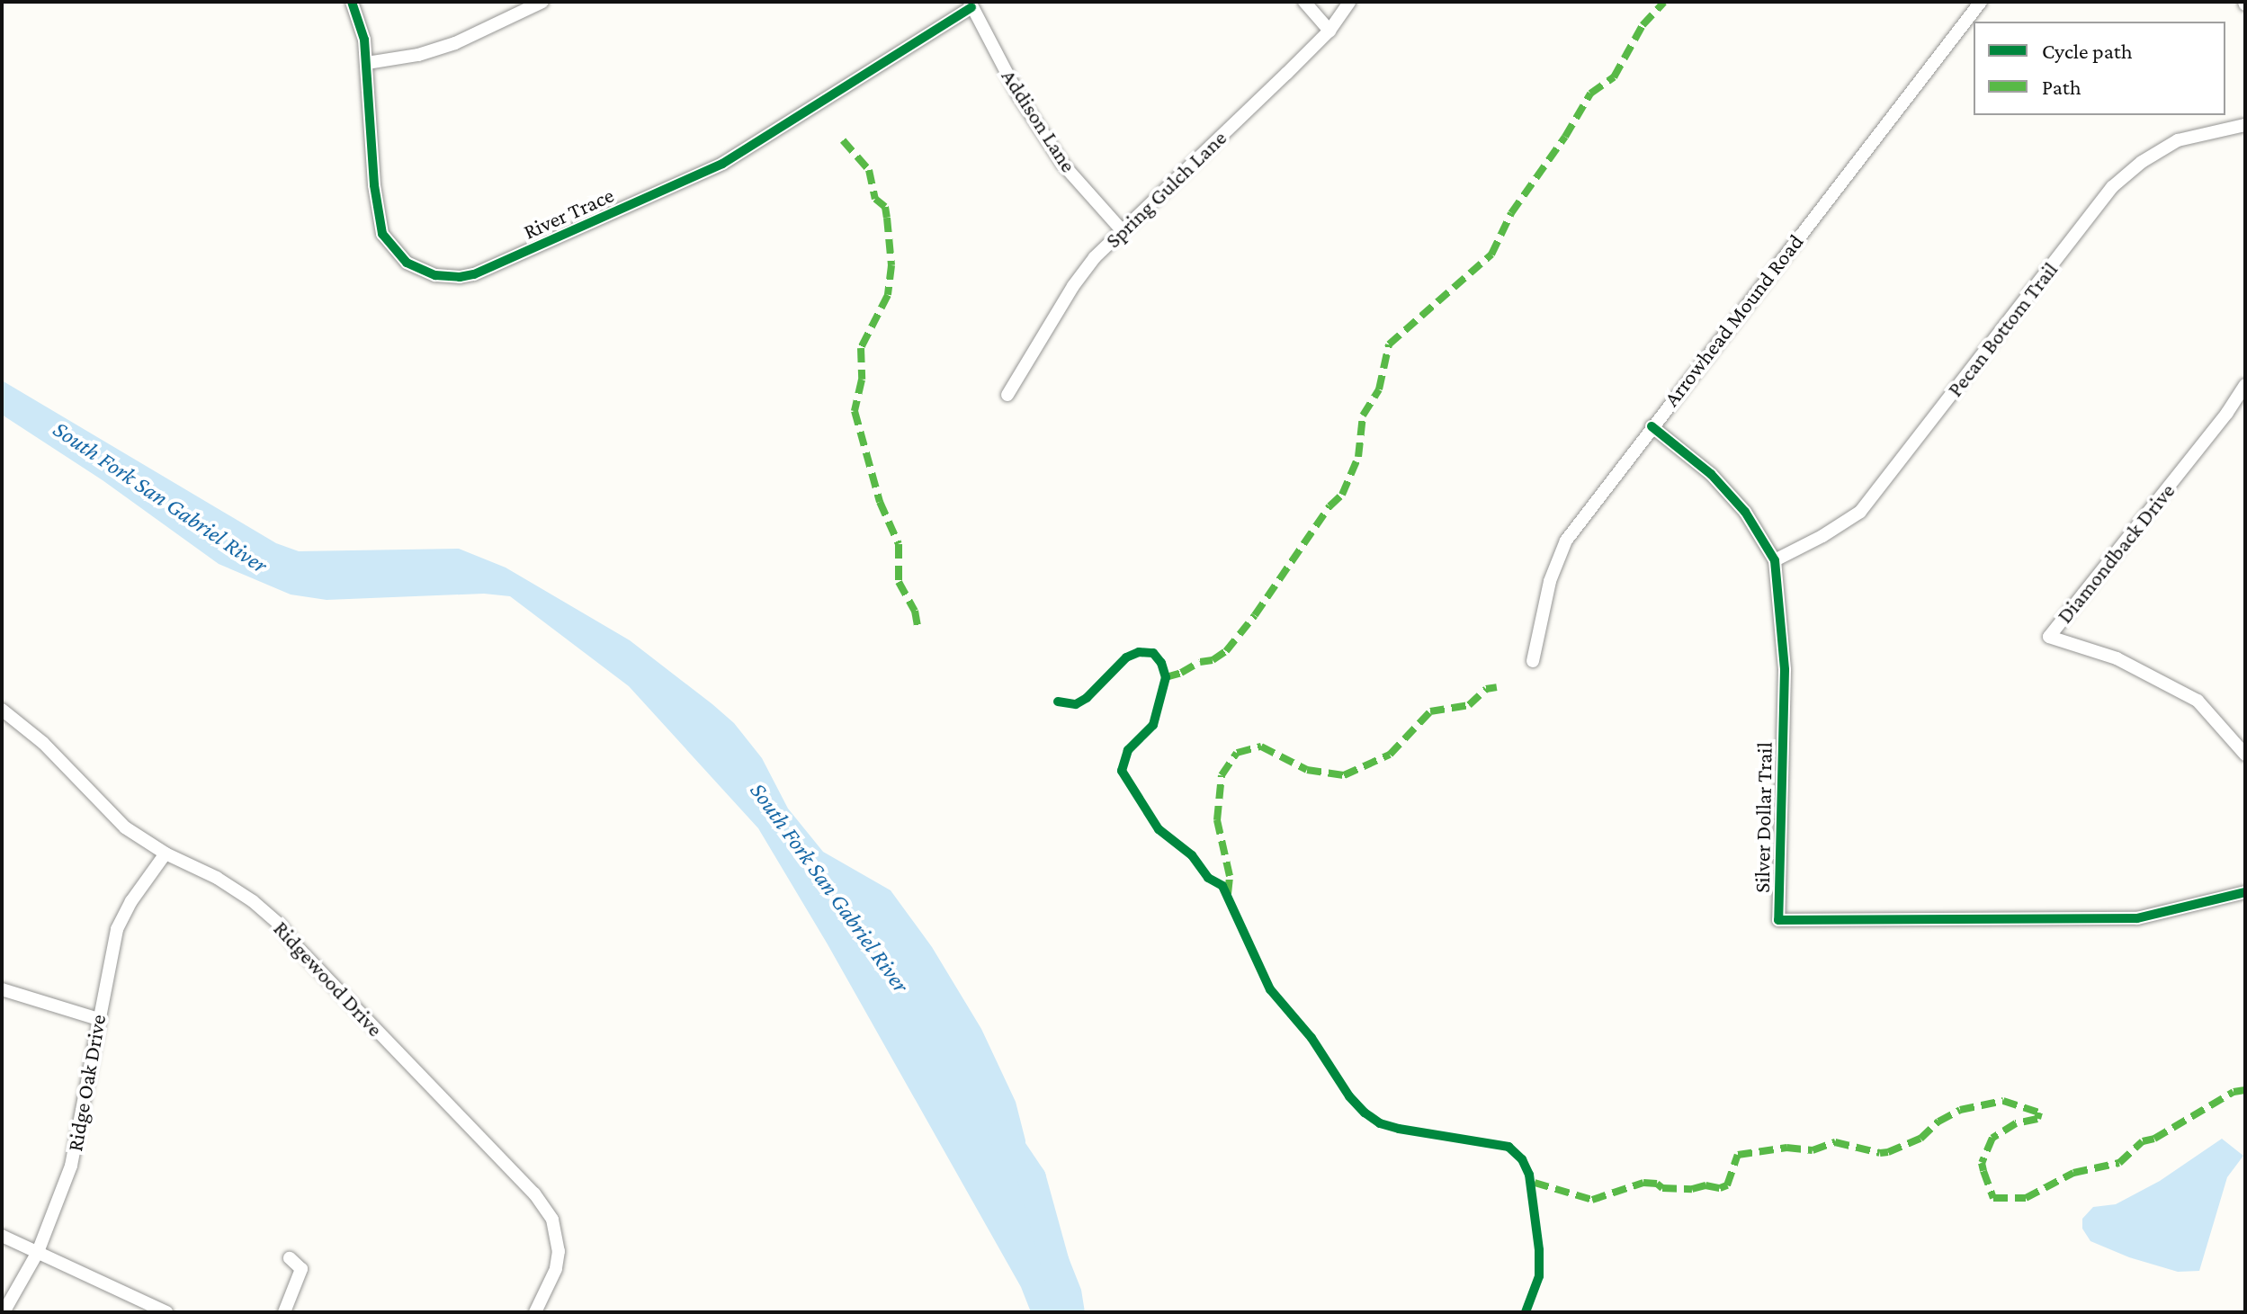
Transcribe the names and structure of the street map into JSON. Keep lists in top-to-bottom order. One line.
{"streets":{"street":["Addison Lane","Spring Gulch Lane","River Trace","Arrowhead Mound Road","Pecan Bottom Trail","Diamondback Drive","Silver Dollar Trail","Ridgewood Drive","Ridge Oak Drive"]},"crossings":[["Addison Lane","Spring Gulch Lane"],["Addison Lane","River Trace"],["Arrowhead Mound Road","Silver Dollar Trail"],["Pecan Bottom Trail","Silver Dollar Trail"],["Ridgewood Drive","Ridge Oak Drive"]],"water":["South Fork San Gabriel River"],"legend":["Cycle path","Path"]}
